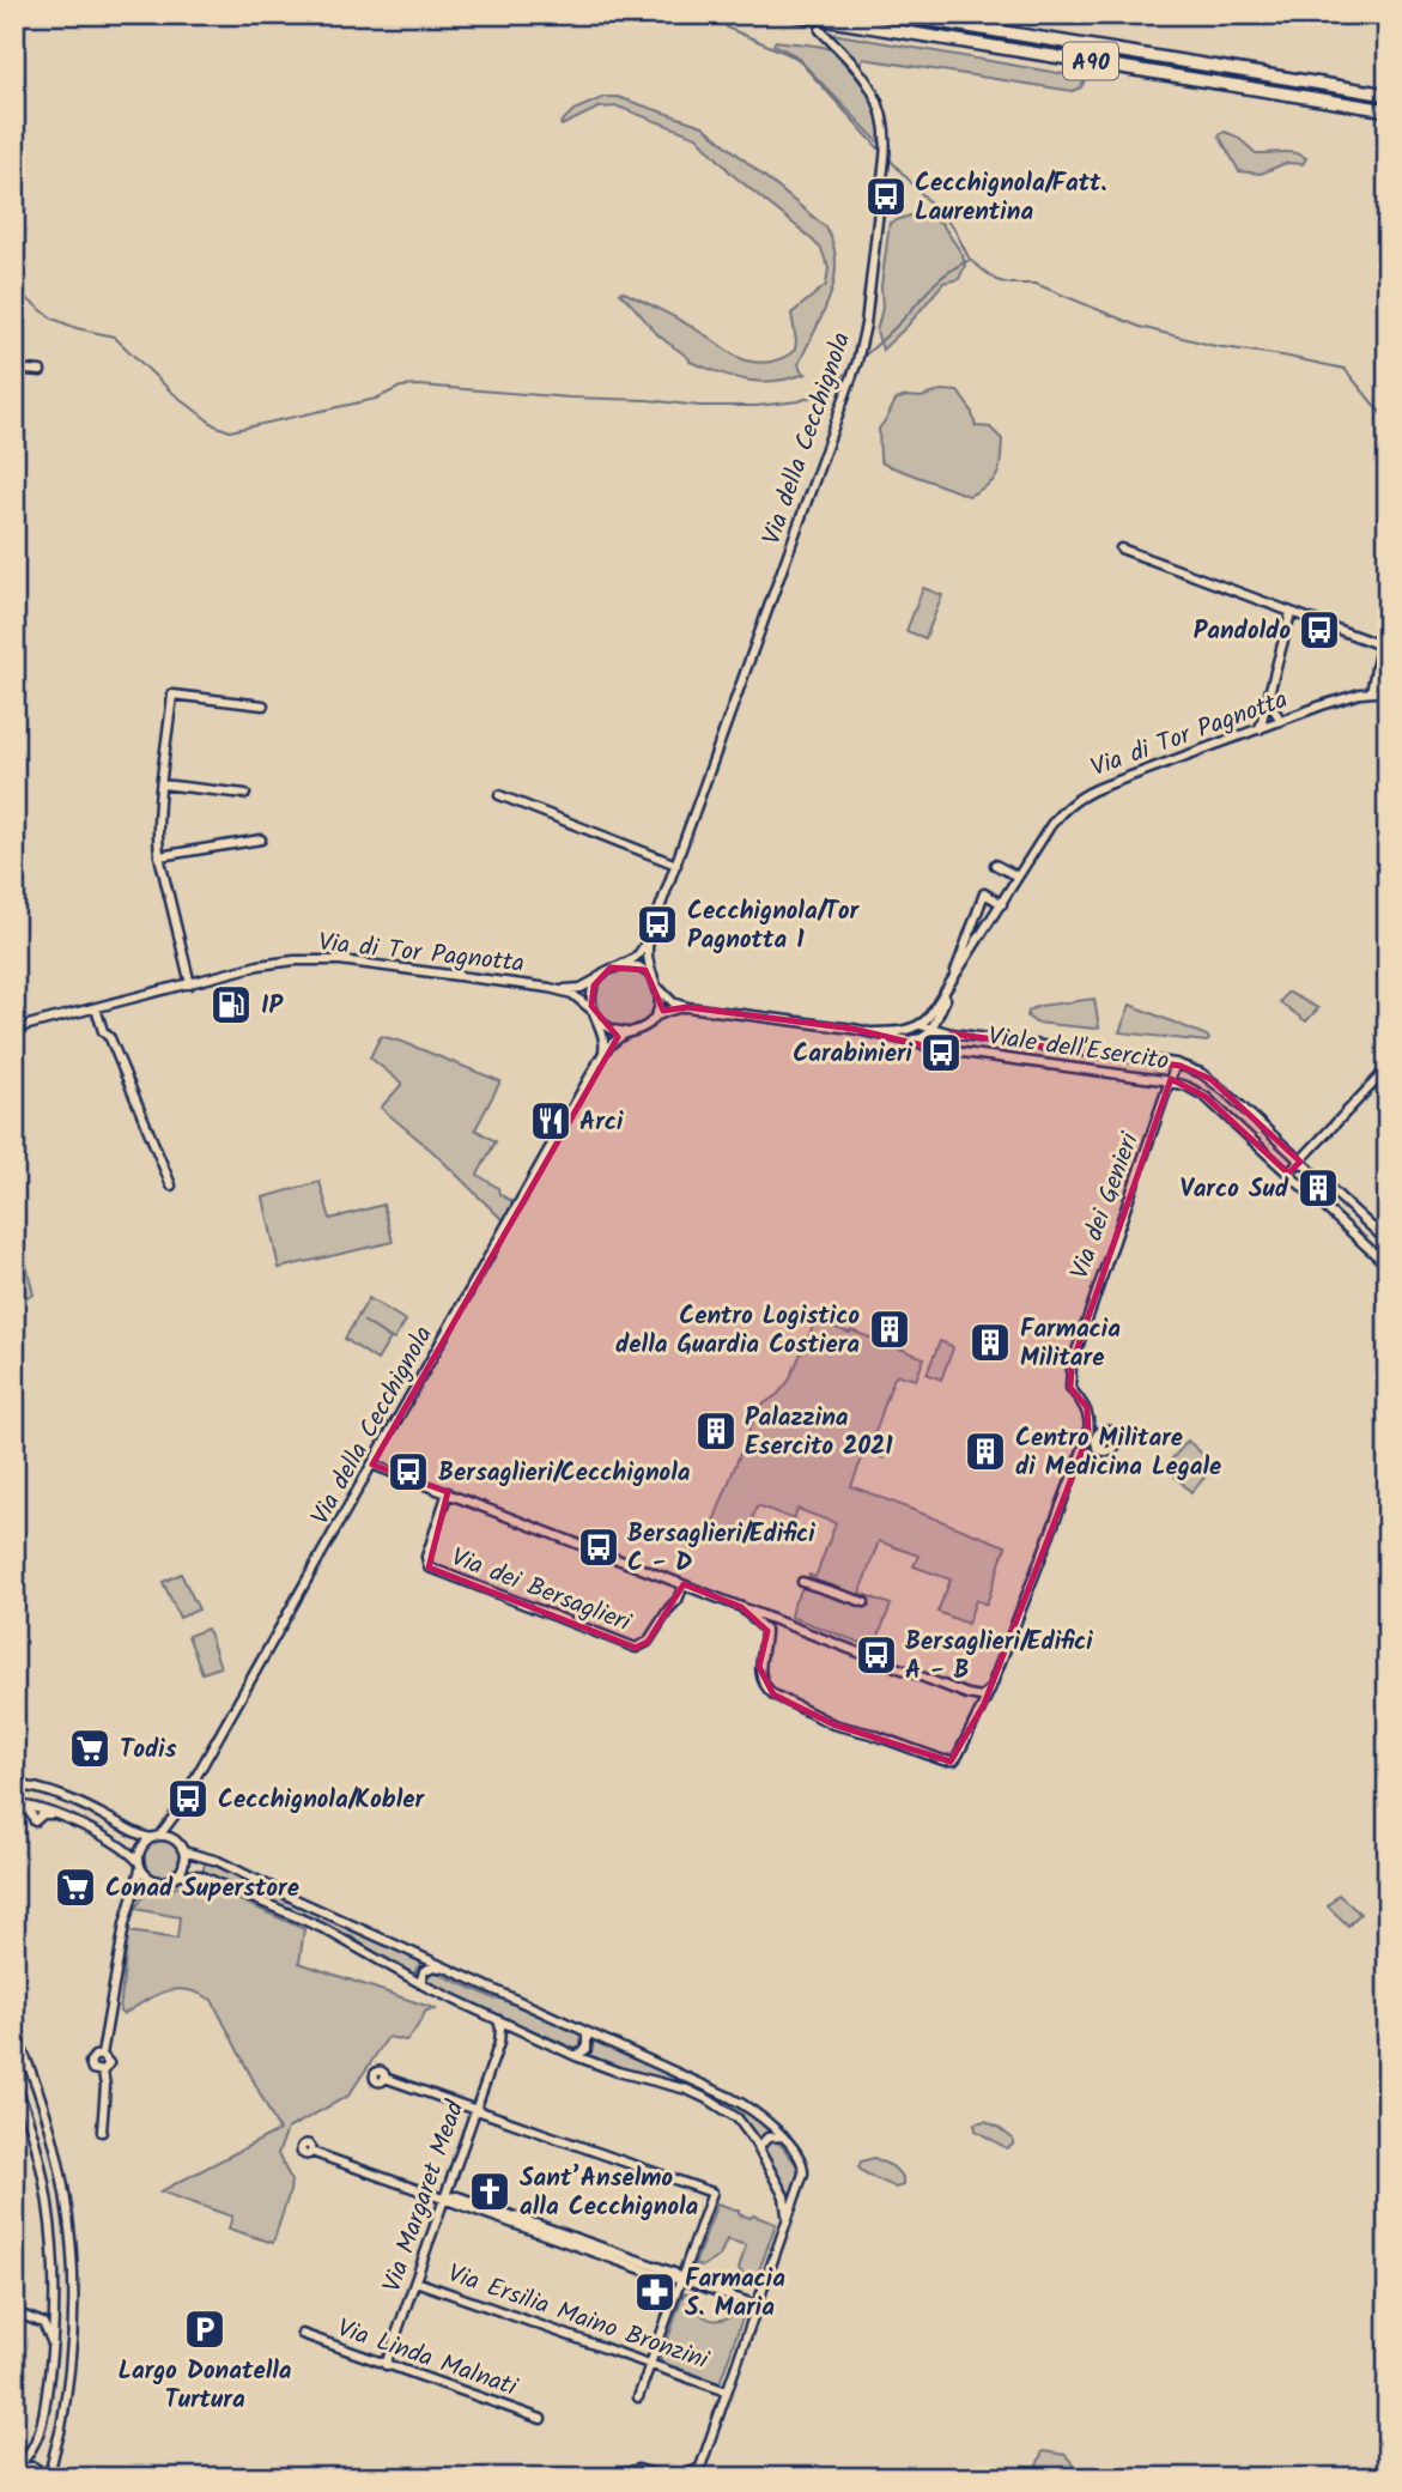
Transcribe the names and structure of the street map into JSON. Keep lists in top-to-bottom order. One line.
{"streets":{"highway":["A90"],"street":["Via della Cecchignola","Via di Tor Pagnotta","Viale dell'Esercito","Via dei Genieri","Via dei Bersaglieri","Via Margaret Mead","Via Ersilia Maino Bronzini","Via Linda Malnati"]},"crossings":[["Via della Cecchignola","Via di Tor Pagnotta"],["Via di Tor Pagnotta","Viale dell'Esercito"],["Viale dell'Esercito","Via dei Genieri"],["Via Margaret Mead","Via Ersilia Maino Bronzini"],["Via Margaret Mead","Via Linda Malnati"]],"places":{"bus stop":["Cecchignola/Fatt. Laurentina","Pandoldo","Cecchignola/Tor Pagnotta 1","Carabinieri","Bersaglieri/Cecchignola","Bersaglieri/Edifici C - D","Bersaglieri/Edifici A - B","Cecchignola/Kobler"],"fuel station":["IP"],"restaurant":["Arci"],"building":["Varco Sud","Centro Logistico della Guardia Costiera","Farmacia Militare","Palazzina Esercito 2021","Centro Militare di Medicina Legale"],"supermarket":["Todis","Conad Superstore"],"church":["Sant’Anselmo alla Cecchignola"],"pharmacy":["Farmacia S. Maria"],"parking":["Largo Donatella Turtura"]}}
